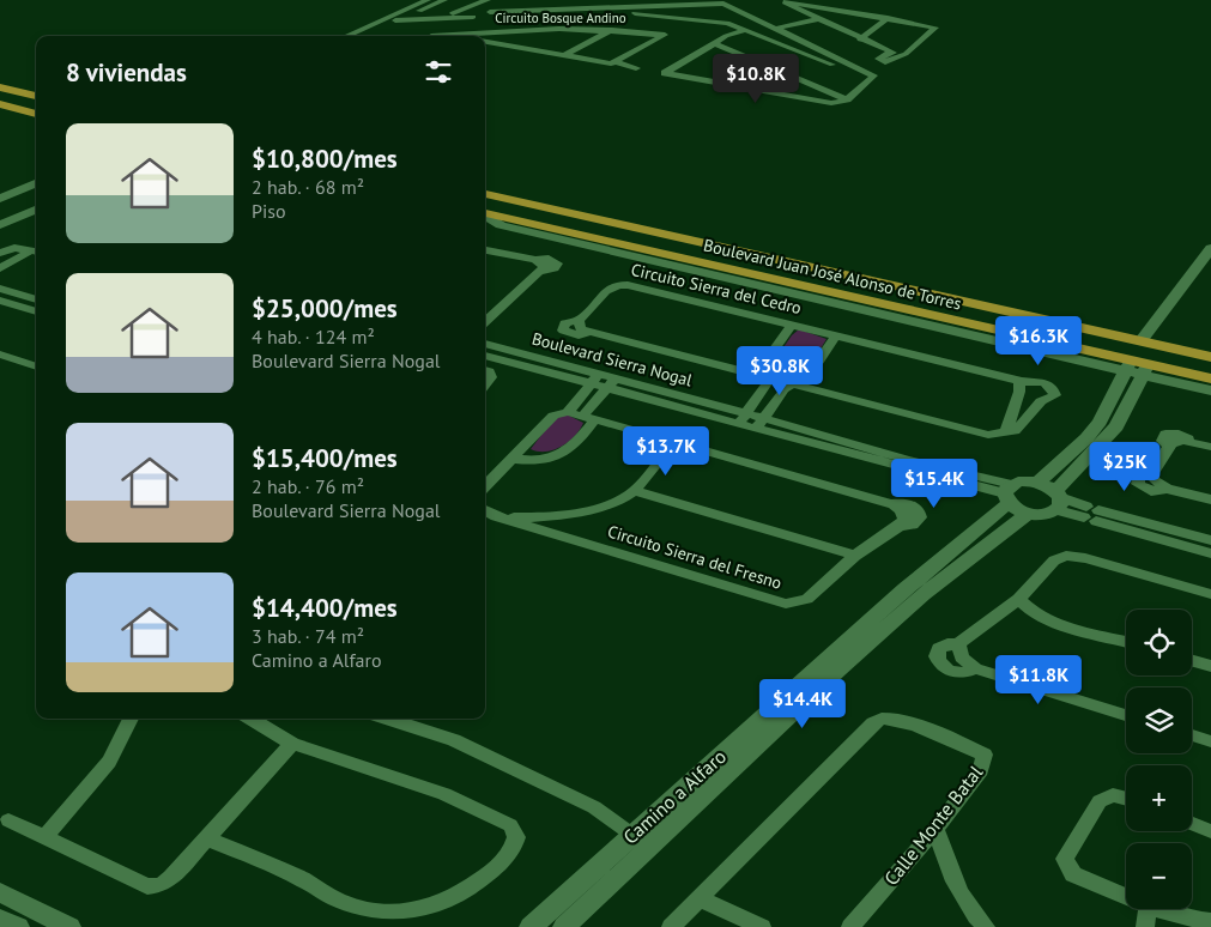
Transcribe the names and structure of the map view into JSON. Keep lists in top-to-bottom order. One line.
{"streets":{"main road":["Boulevard Juan José Alonso de Torres"],"street":["Circuito Bosque Andino","Circuito Sierra del Cedro","Boulevard Sierra Nogal","Circuito Sierra del Fresno","Camino a Alfaro","Calle Monte Batal"]},"crossings":[["Boulevard Sierra Nogal","Camino a Alfaro"]],"page":{"heading":"8 viviendas","price":["$10.8K","$16.3K","$30.8K","$13.7K","$25K","$15.4K","$11.8K","$14.4K"],"list":[{"name":"$10,800/mes","note":"2 hab. · 68 m² · Piso"},{"name":"$25,000/mes","note":"4 hab. · 124 m² · Boulevard Sierra Nogal"},{"name":"$15,400/mes","note":"2 hab. · 76 m² · Boulevard Sierra Nogal"},{"name":"$14,400/mes","note":"3 hab. · 74 m² · Camino a Alfaro"}],"map_buttons":["+","−"]}}
